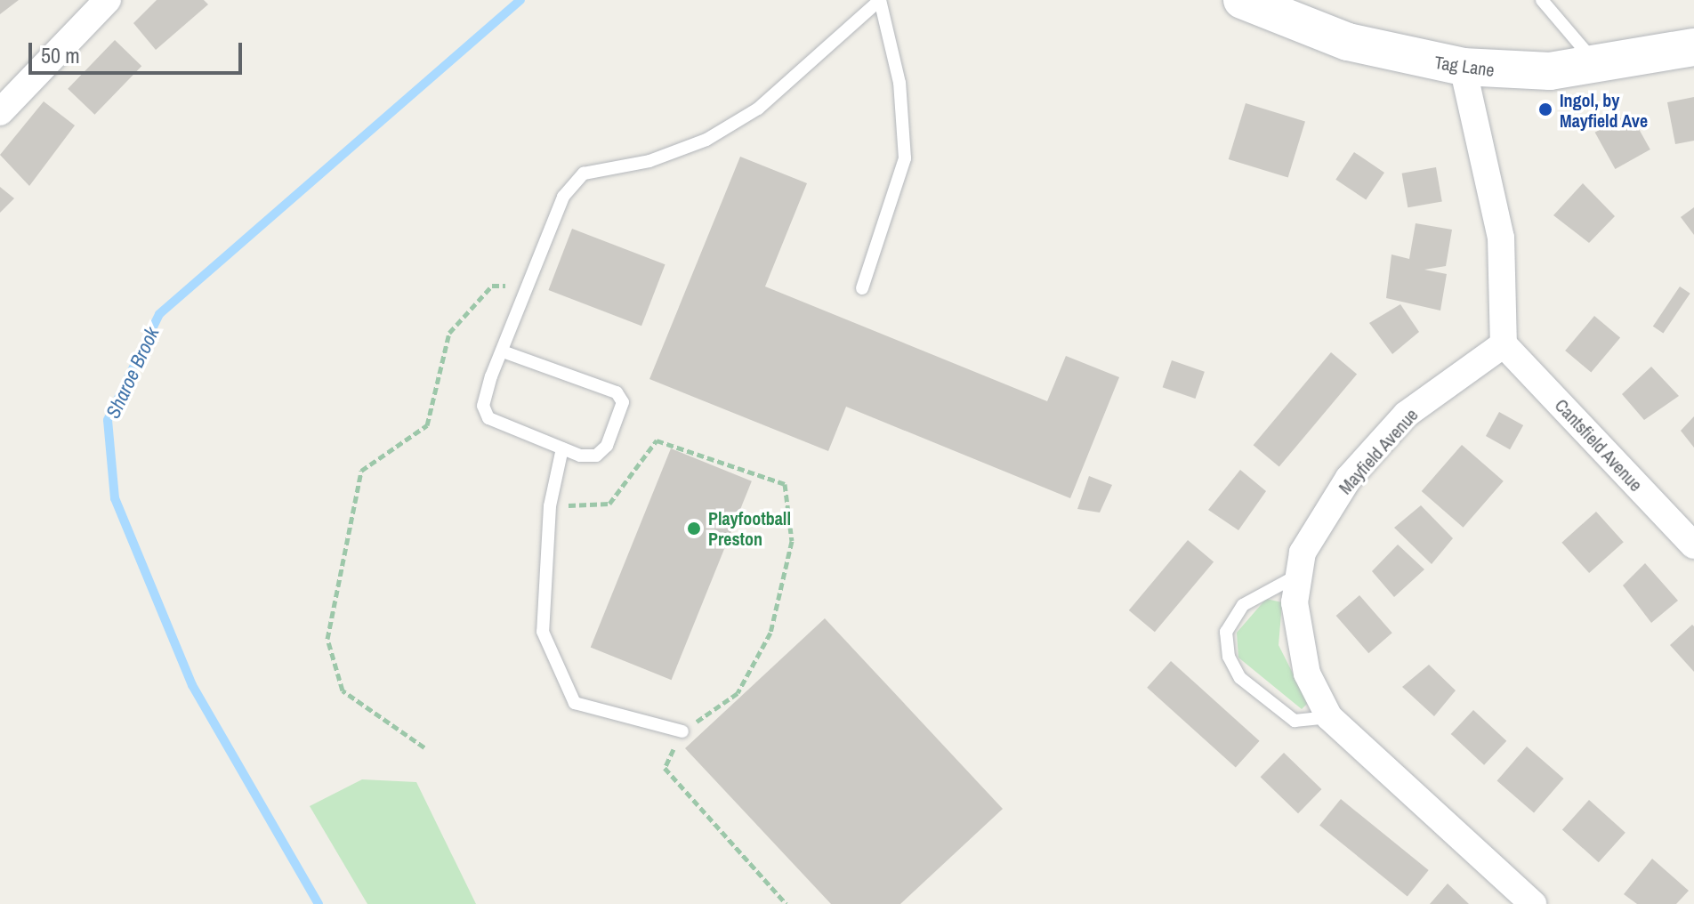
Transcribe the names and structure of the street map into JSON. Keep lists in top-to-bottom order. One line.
{"streets":{"main road":["Tag Lane"],"street":["Cantsfield Avenue","Mayfield Avenue"]},"crossings":[["Cantsfield Avenue","Mayfield Avenue"]],"water":["Sharoe Brook"],"places":["Ingol, by Mayfield Ave","Playfootball Preston"],"scale_bar":"50 m"}
